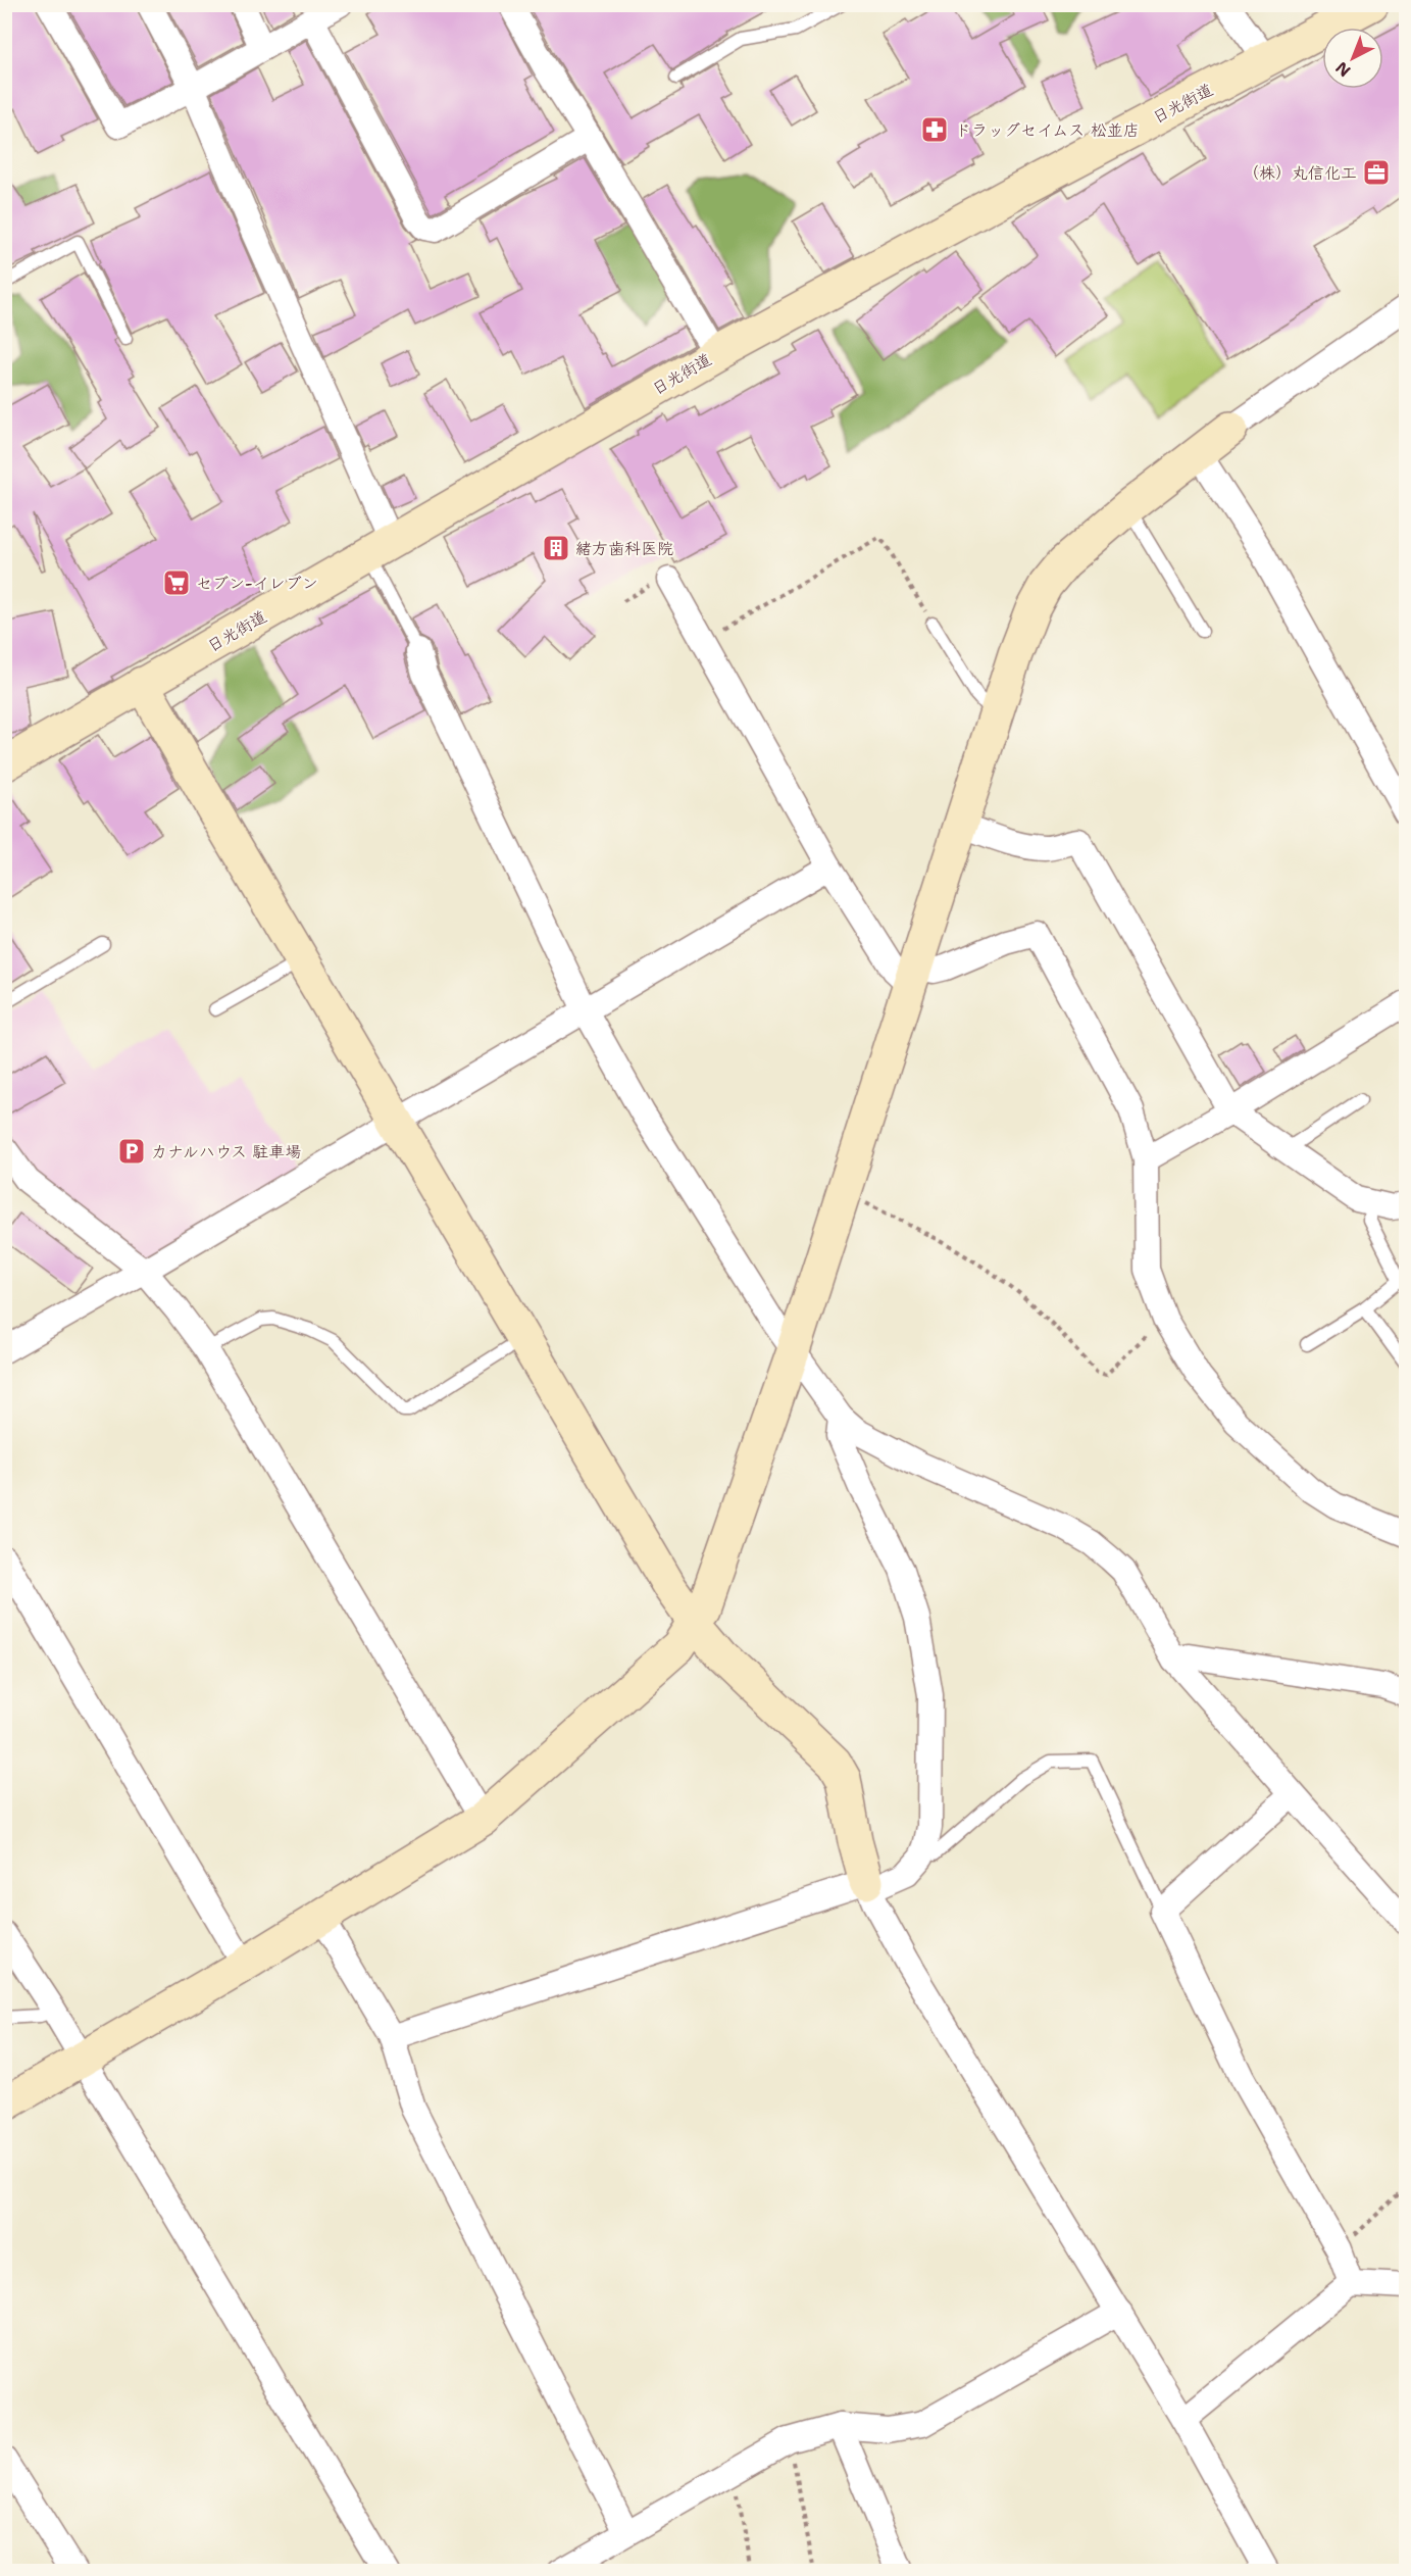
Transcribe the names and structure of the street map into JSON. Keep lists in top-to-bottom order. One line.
{"streets":{"street":["日光街道"]},"places":{"pharmacy":["ドラッグセイムス 松並店"],"office":["（株）丸信化工"],"building":["緒方歯科医院"],"supermarket":["セブン-イレブン"],"parking":["カナルハウス 駐車場"]},"north":"bottom left"}
